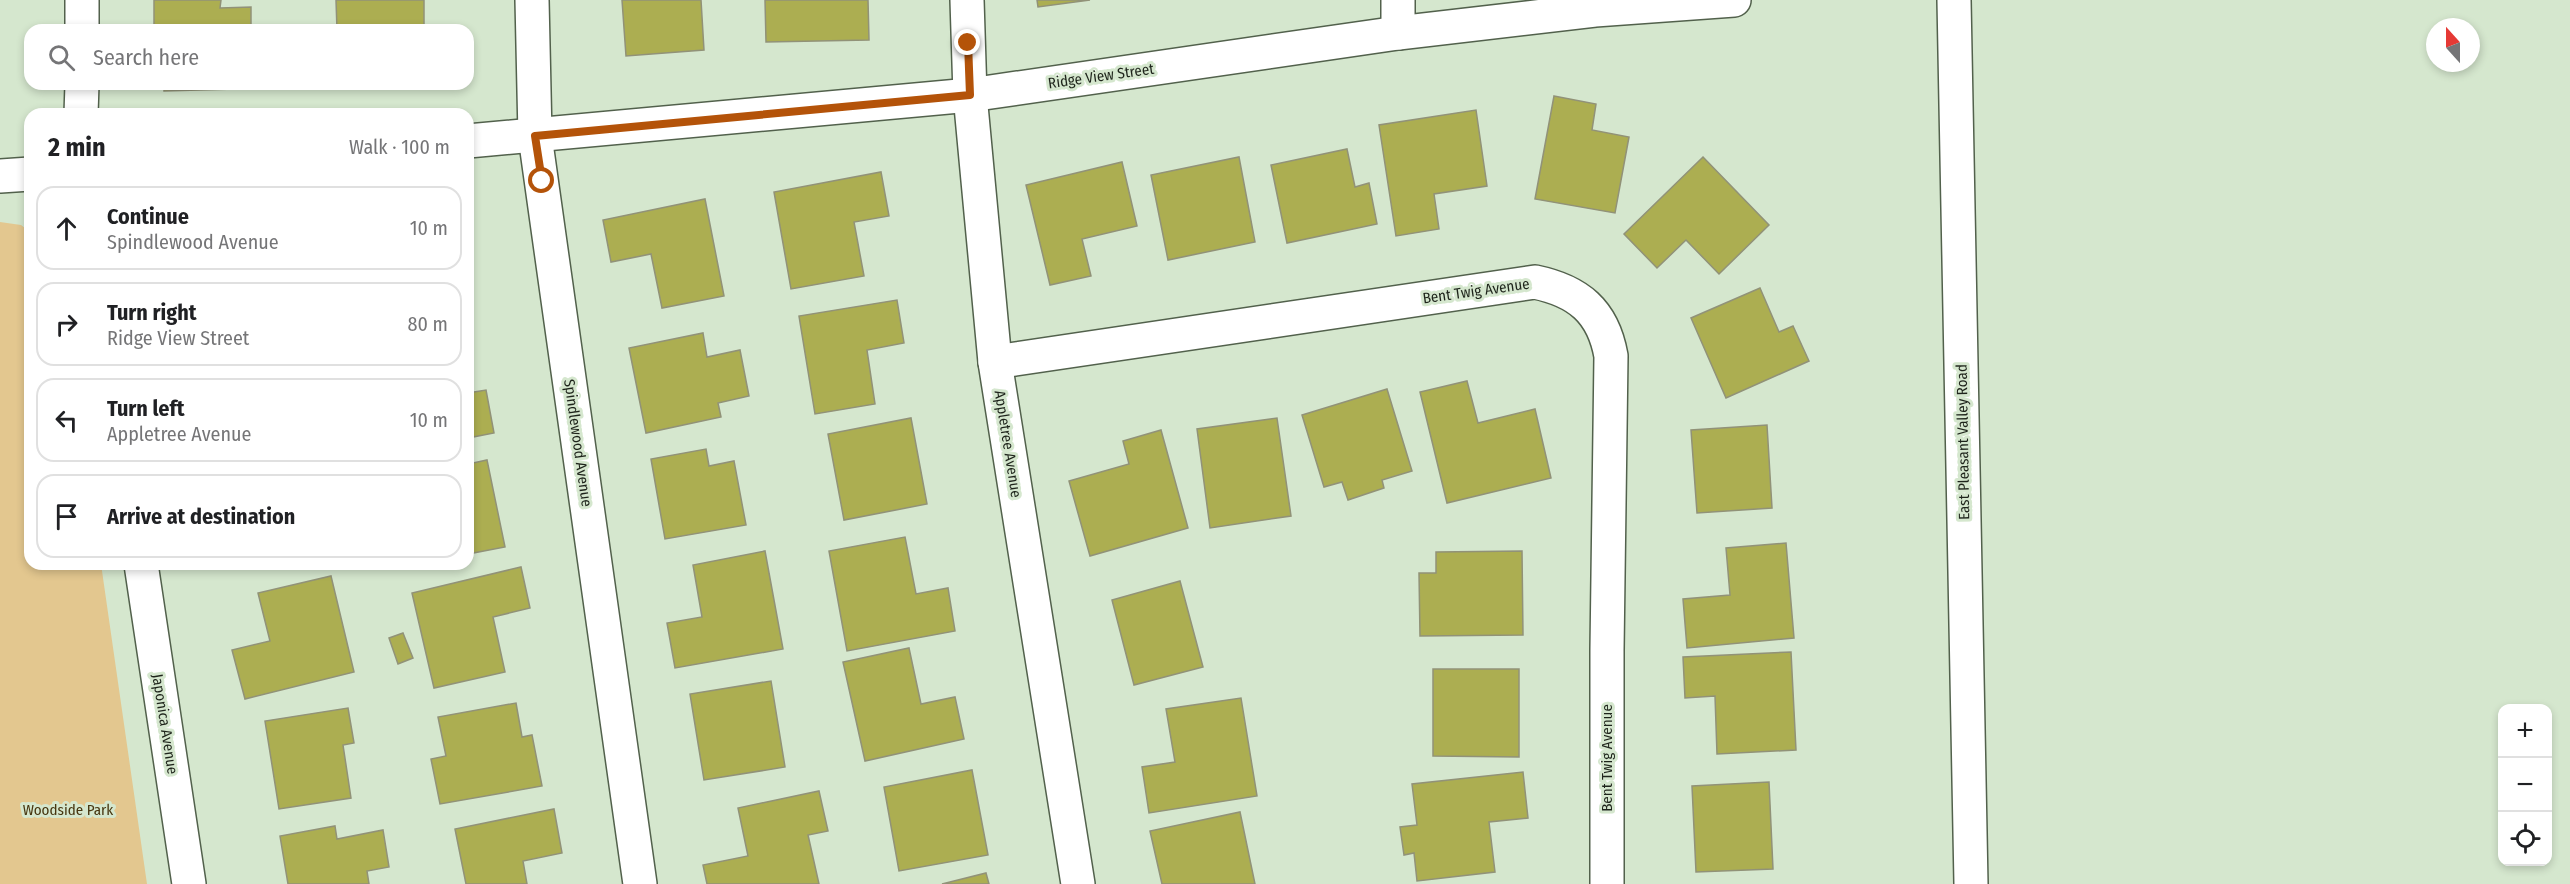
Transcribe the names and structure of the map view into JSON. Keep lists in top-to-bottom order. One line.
{"streets":{"street":["Ridge View Street","Bent Twig Avenue","East Pleasant Valley Road","Spindlewood Avenue","Appletree Avenue","Japonica Avenue"]},"crossings":[["Ridge View Street","Spindlewood Avenue"],["Ridge View Street","Appletree Avenue"],["Bent Twig Avenue","Appletree Avenue"]],"parks":["Woodside Park"],"north":"top","page":{"search":"Search here","heading":["2 min","Walk · 100 m"],"list":[["Continue","Spindlewood Avenue","10 m"],["Turn right","Ridge View Street","80 m"],["Turn left","Appletree Avenue","10 m"],"Arrive at destination"],"map_buttons":["+","−"]}}
